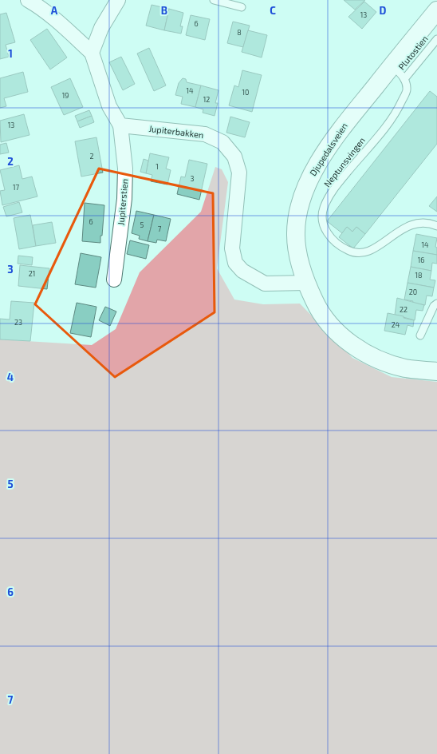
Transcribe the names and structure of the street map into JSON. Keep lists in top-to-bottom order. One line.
{"streets":{"street":["Jupiterbakken","Djupedalsveien","Jupiterstien"],"lane":["Plutostien","Neptunsvingen"]},"crossings":[["Plutostien","Neptunsvingen"],["Jupiterbakken","Djupedalsveien"],["Jupiterbakken","Jupiterstien"]],"house_numbers":["13","6","8","14","10","19","12","13","2","1","3","17","6","5","7","14","16","21","18","20","22","23","24"],"grid":{"columns":["A","B","C","D"],"rows":["1","2","3","4","5","6","7"]}}
